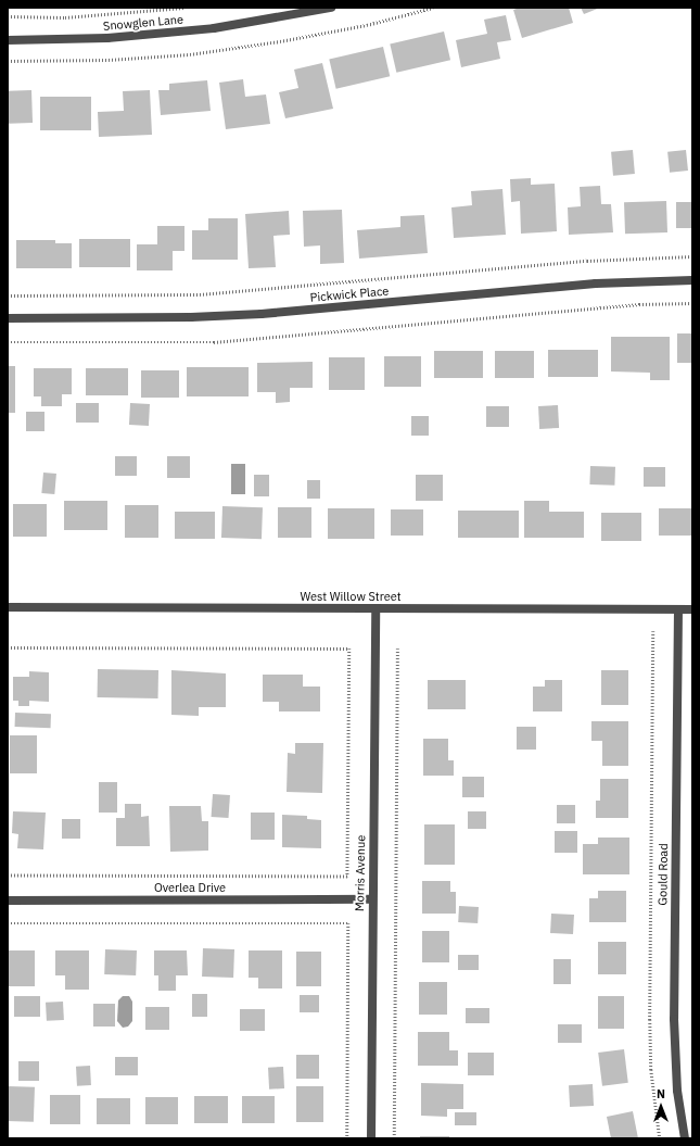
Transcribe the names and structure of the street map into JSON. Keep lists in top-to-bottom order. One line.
{"streets":{"street":["Snowglen Lane","Pickwick Place","West Willow Street","Morris Avenue","Gould Road","Overlea Drive"]},"crossings":[["West Willow Street","Morris Avenue"],["West Willow Street","Gould Road"],["Morris Avenue","Overlea Drive"]],"north":"top"}
